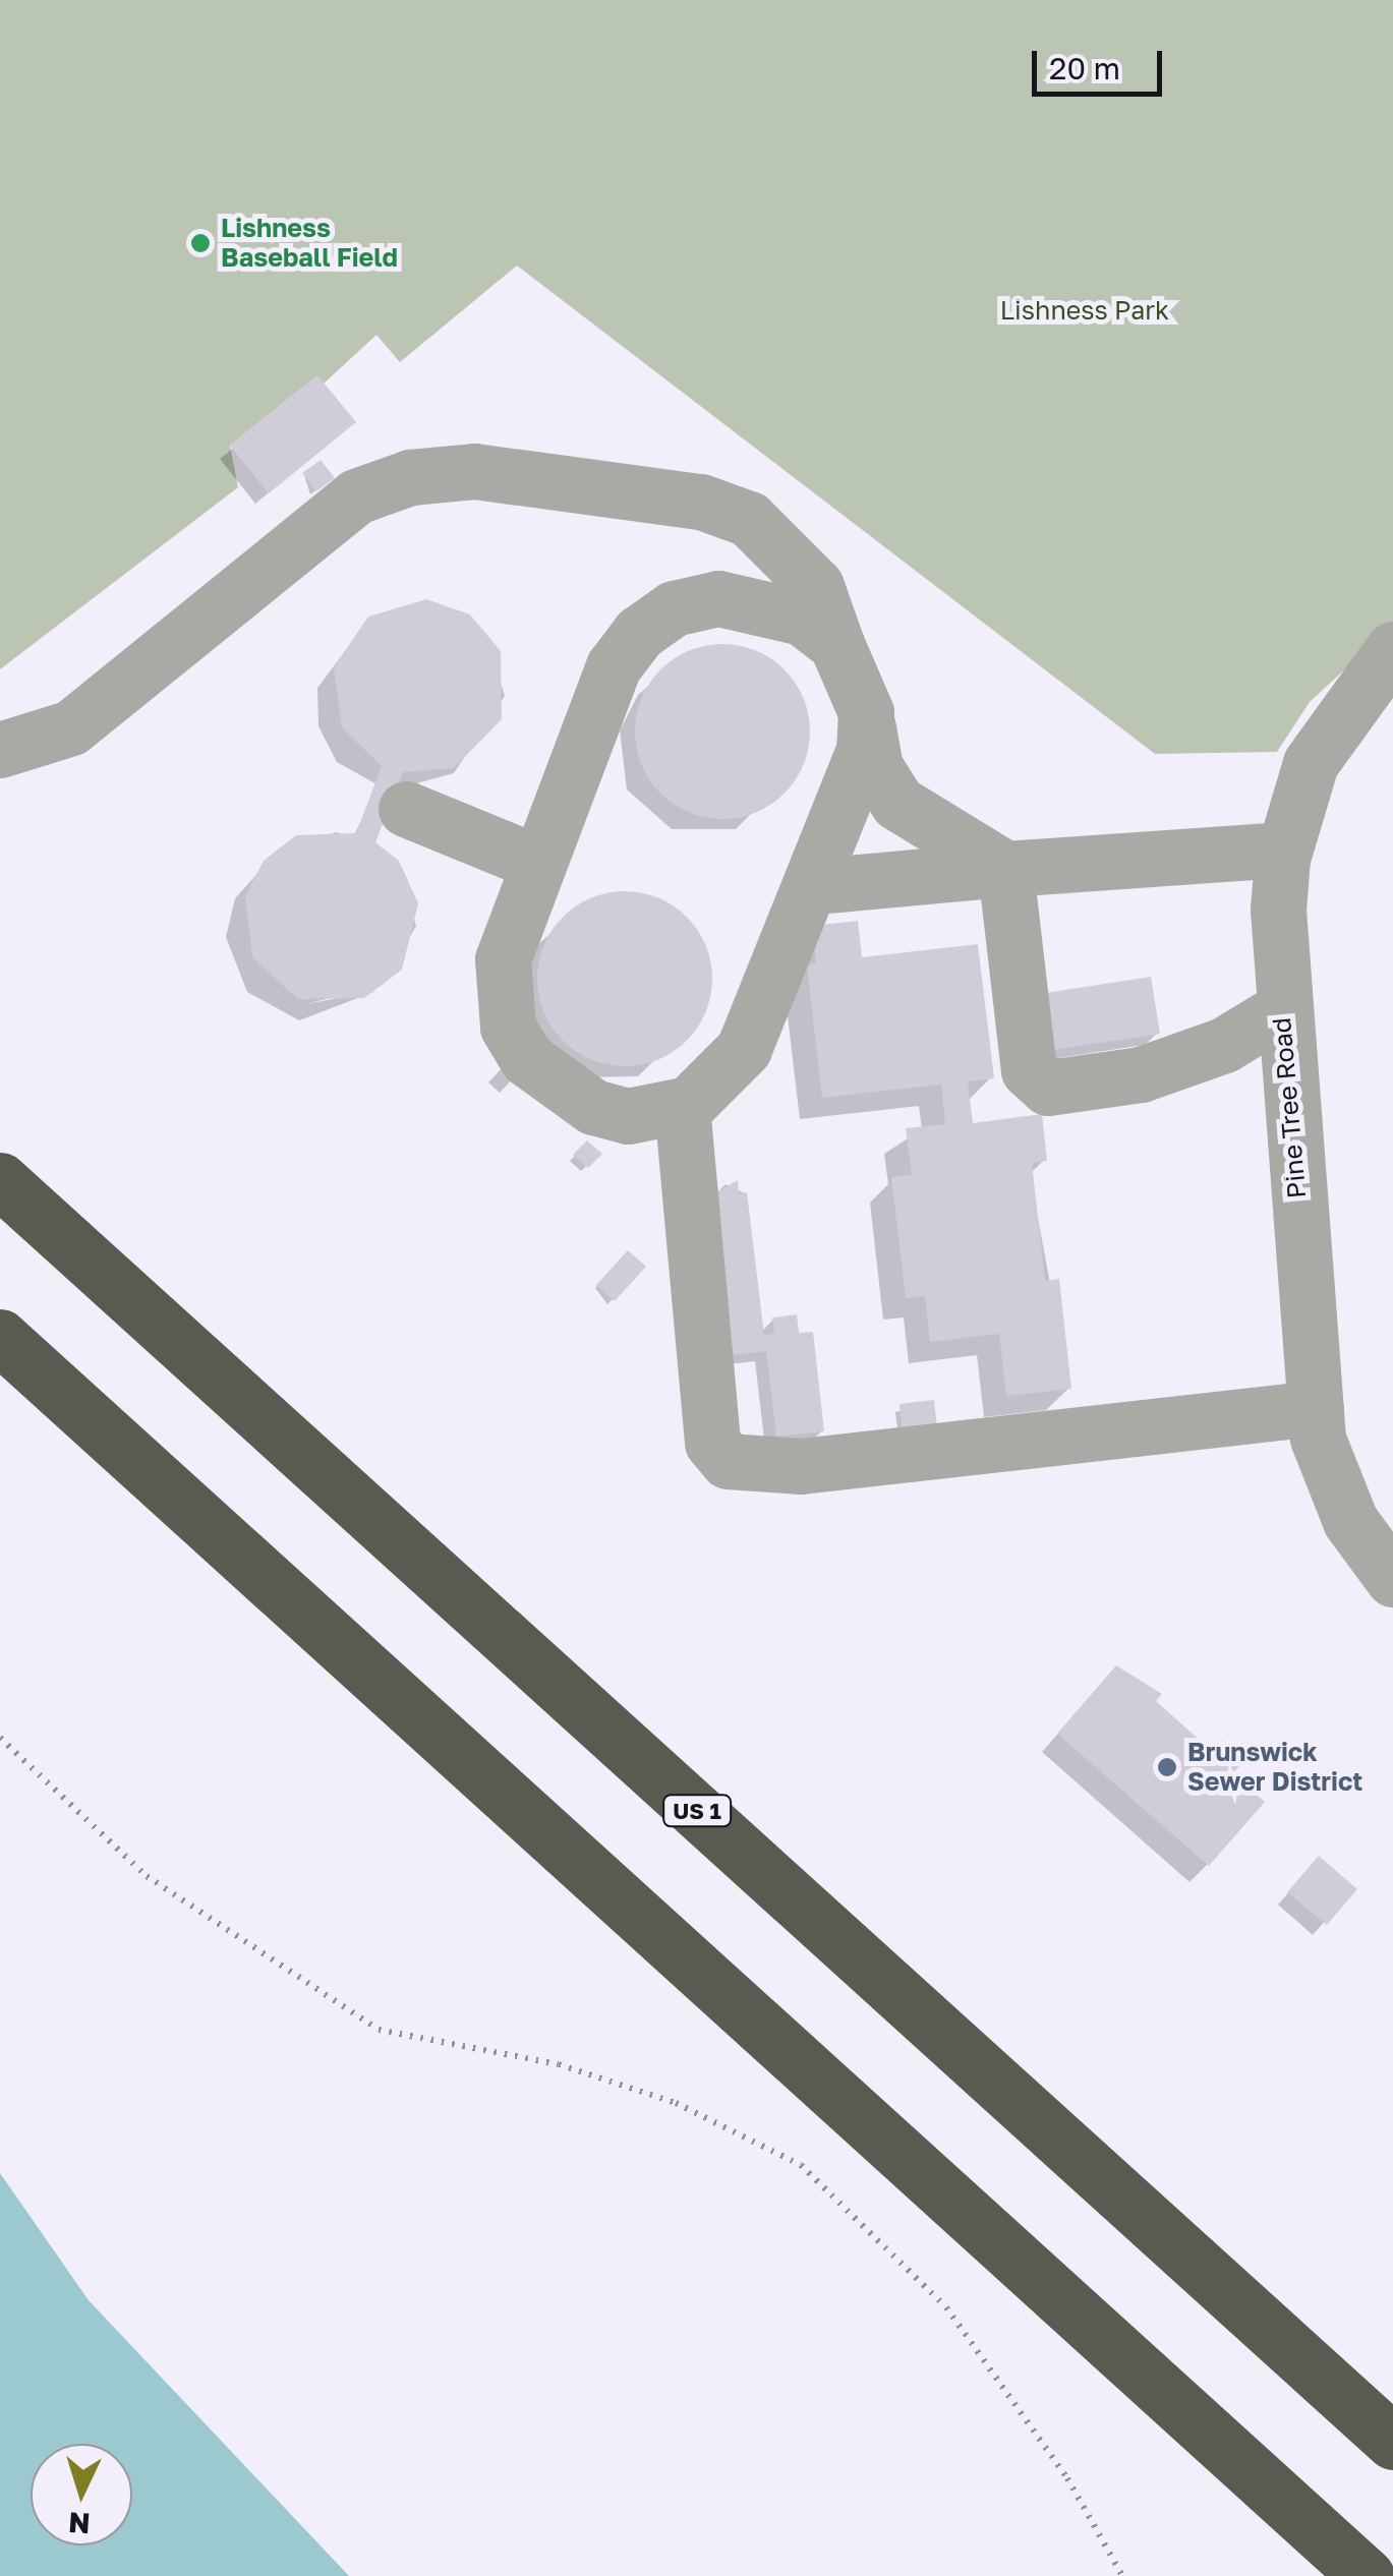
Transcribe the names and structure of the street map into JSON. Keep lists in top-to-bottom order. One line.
{"streets":{"highway":["US 1"],"street":["Pine Tree Road"]},"parks":["Lishness Park"],"places":["Lishness Baseball Field","Brunswick Sewer District"],"scale_bar":"20 m","north":"bottom"}
